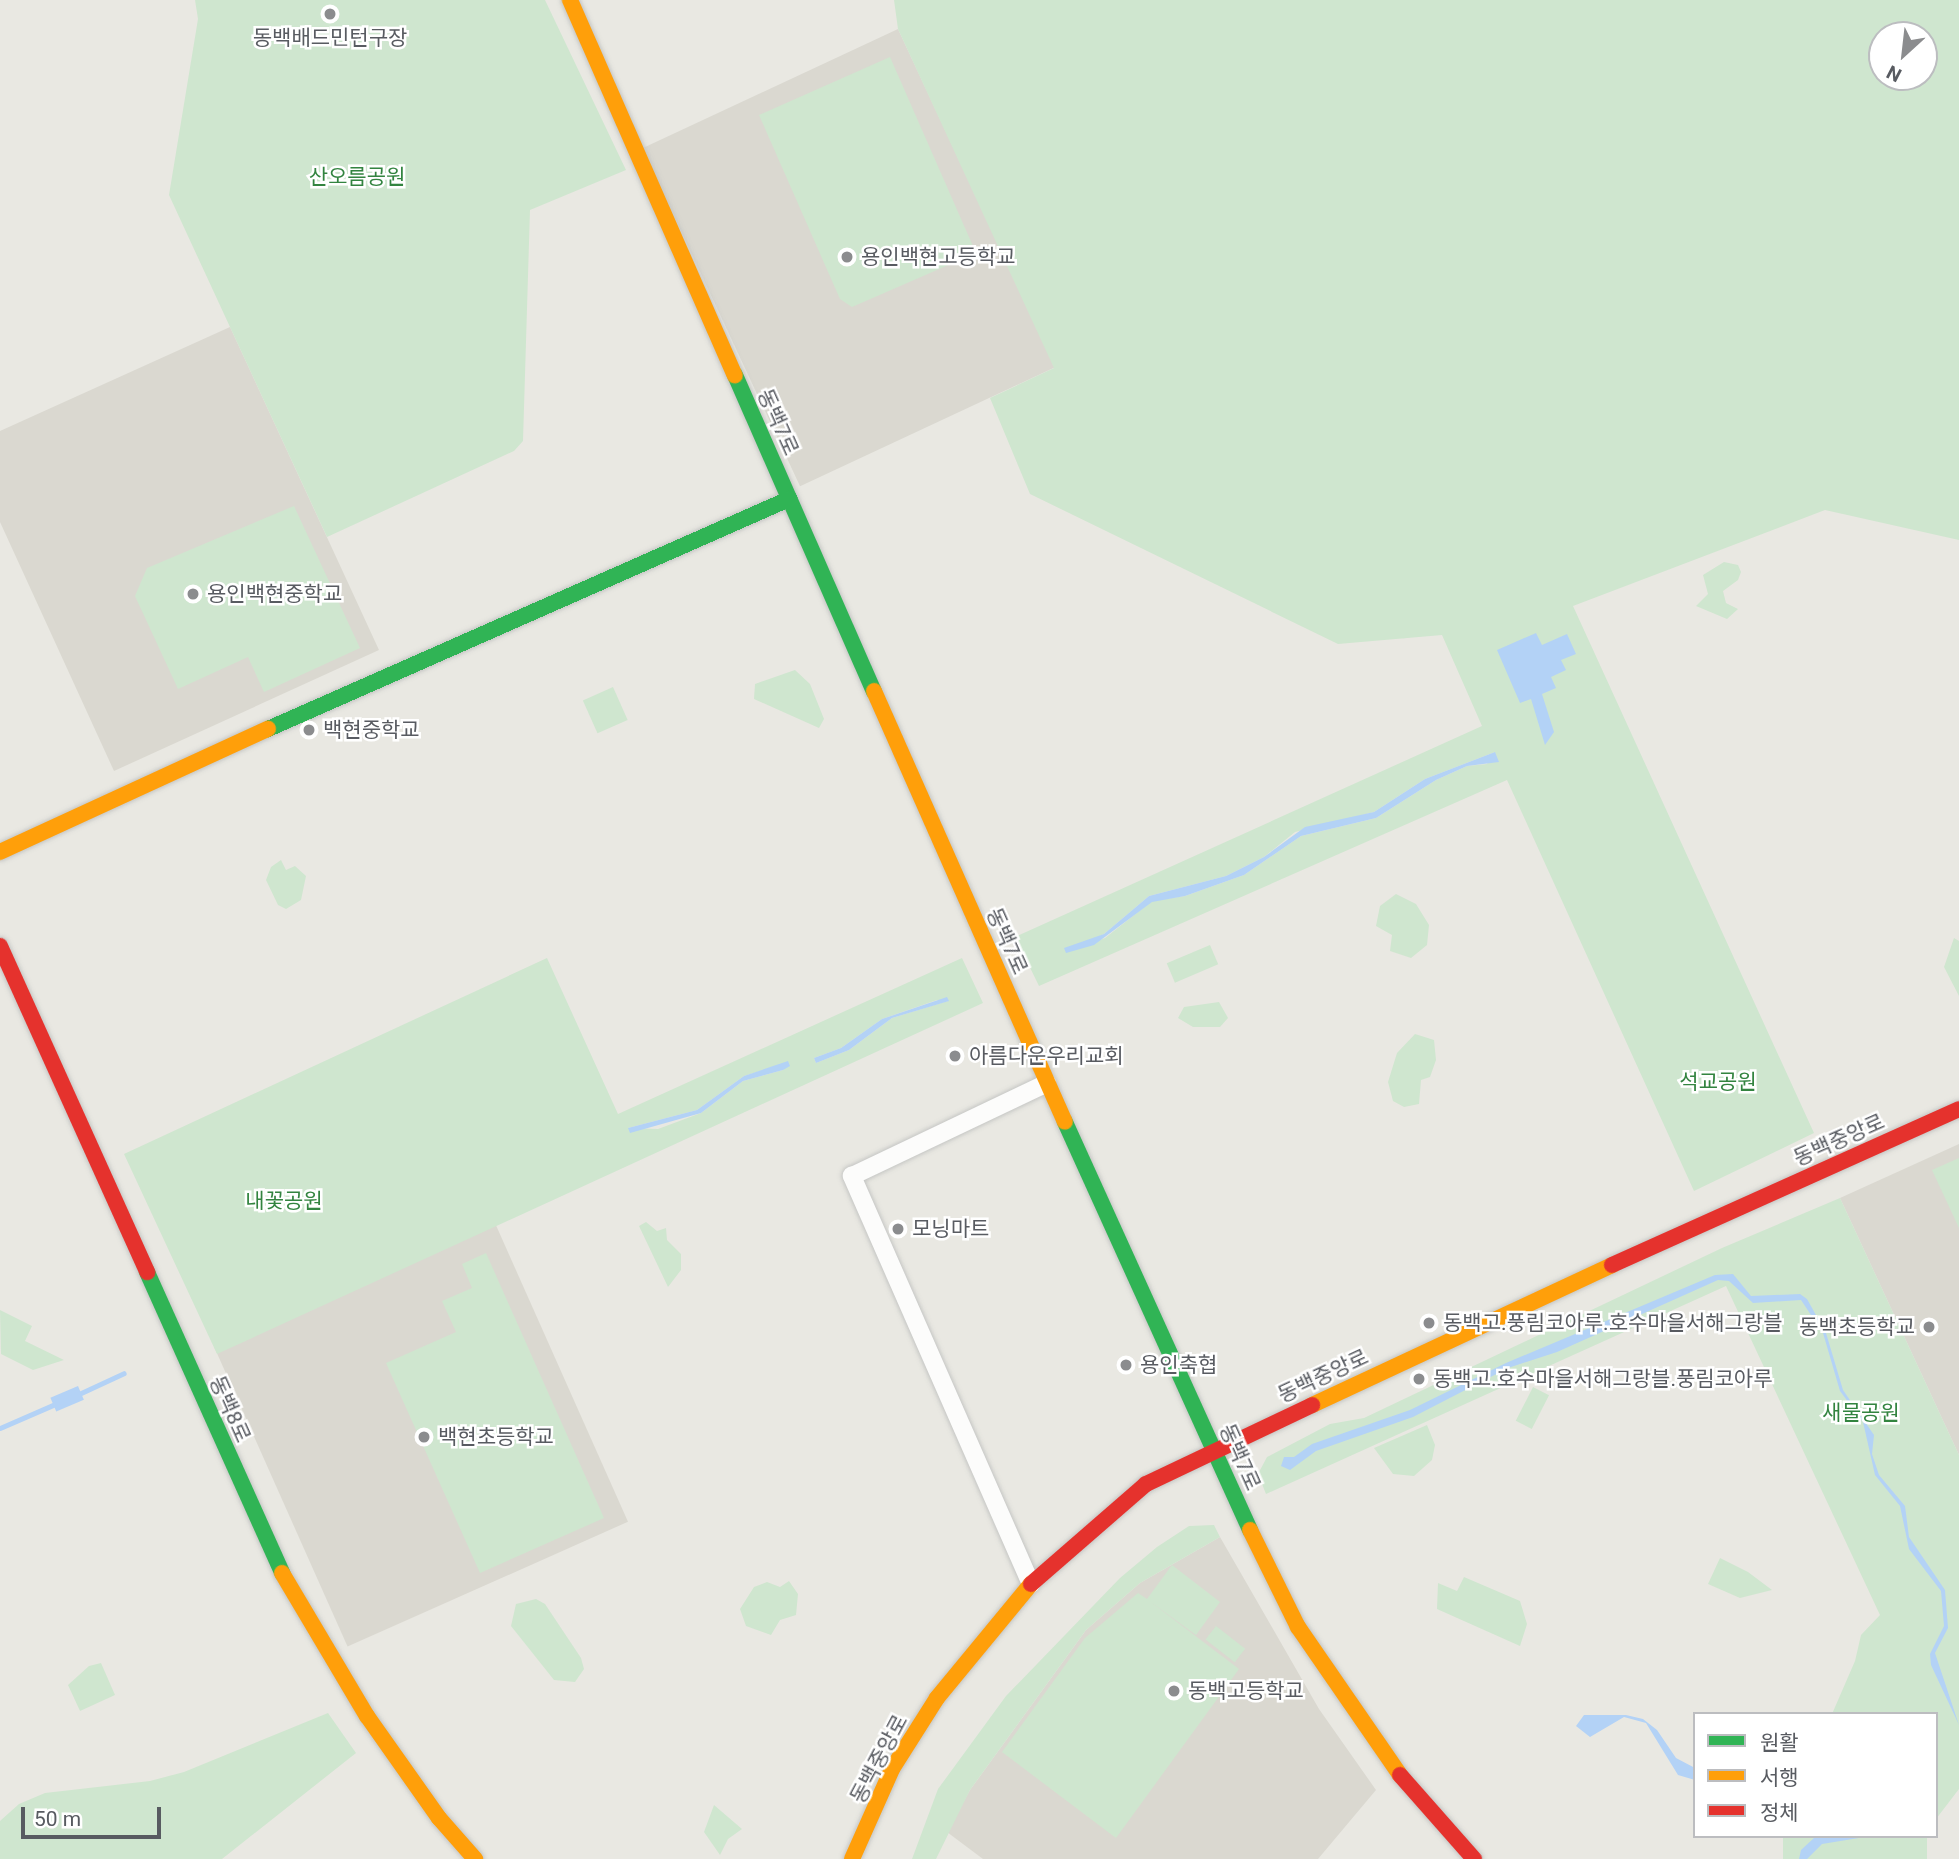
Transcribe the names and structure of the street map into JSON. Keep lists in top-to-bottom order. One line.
{"streets":{"street":["동백7로","동백중앙로","동백8로"]},"crossings":[["동백7로","동백중앙로"]],"parks":["산오름공원","석교공원","내꽃공원","새물공원"],"places":["동백배드민턴구장","용인백현고등학교","용인백현중학교","백현중학교","아름다운우리교회","모닝마트","동백고.풍림코아루.호수마을서해그랑블","동백초등학교","용인축협","동백고.호수마을서해그랑블.풍림코아루","백현초등학교","동백고등학교"],"legend":["원활","서행","정체"],"scale_bar":"50 m","north":"bottom left"}
